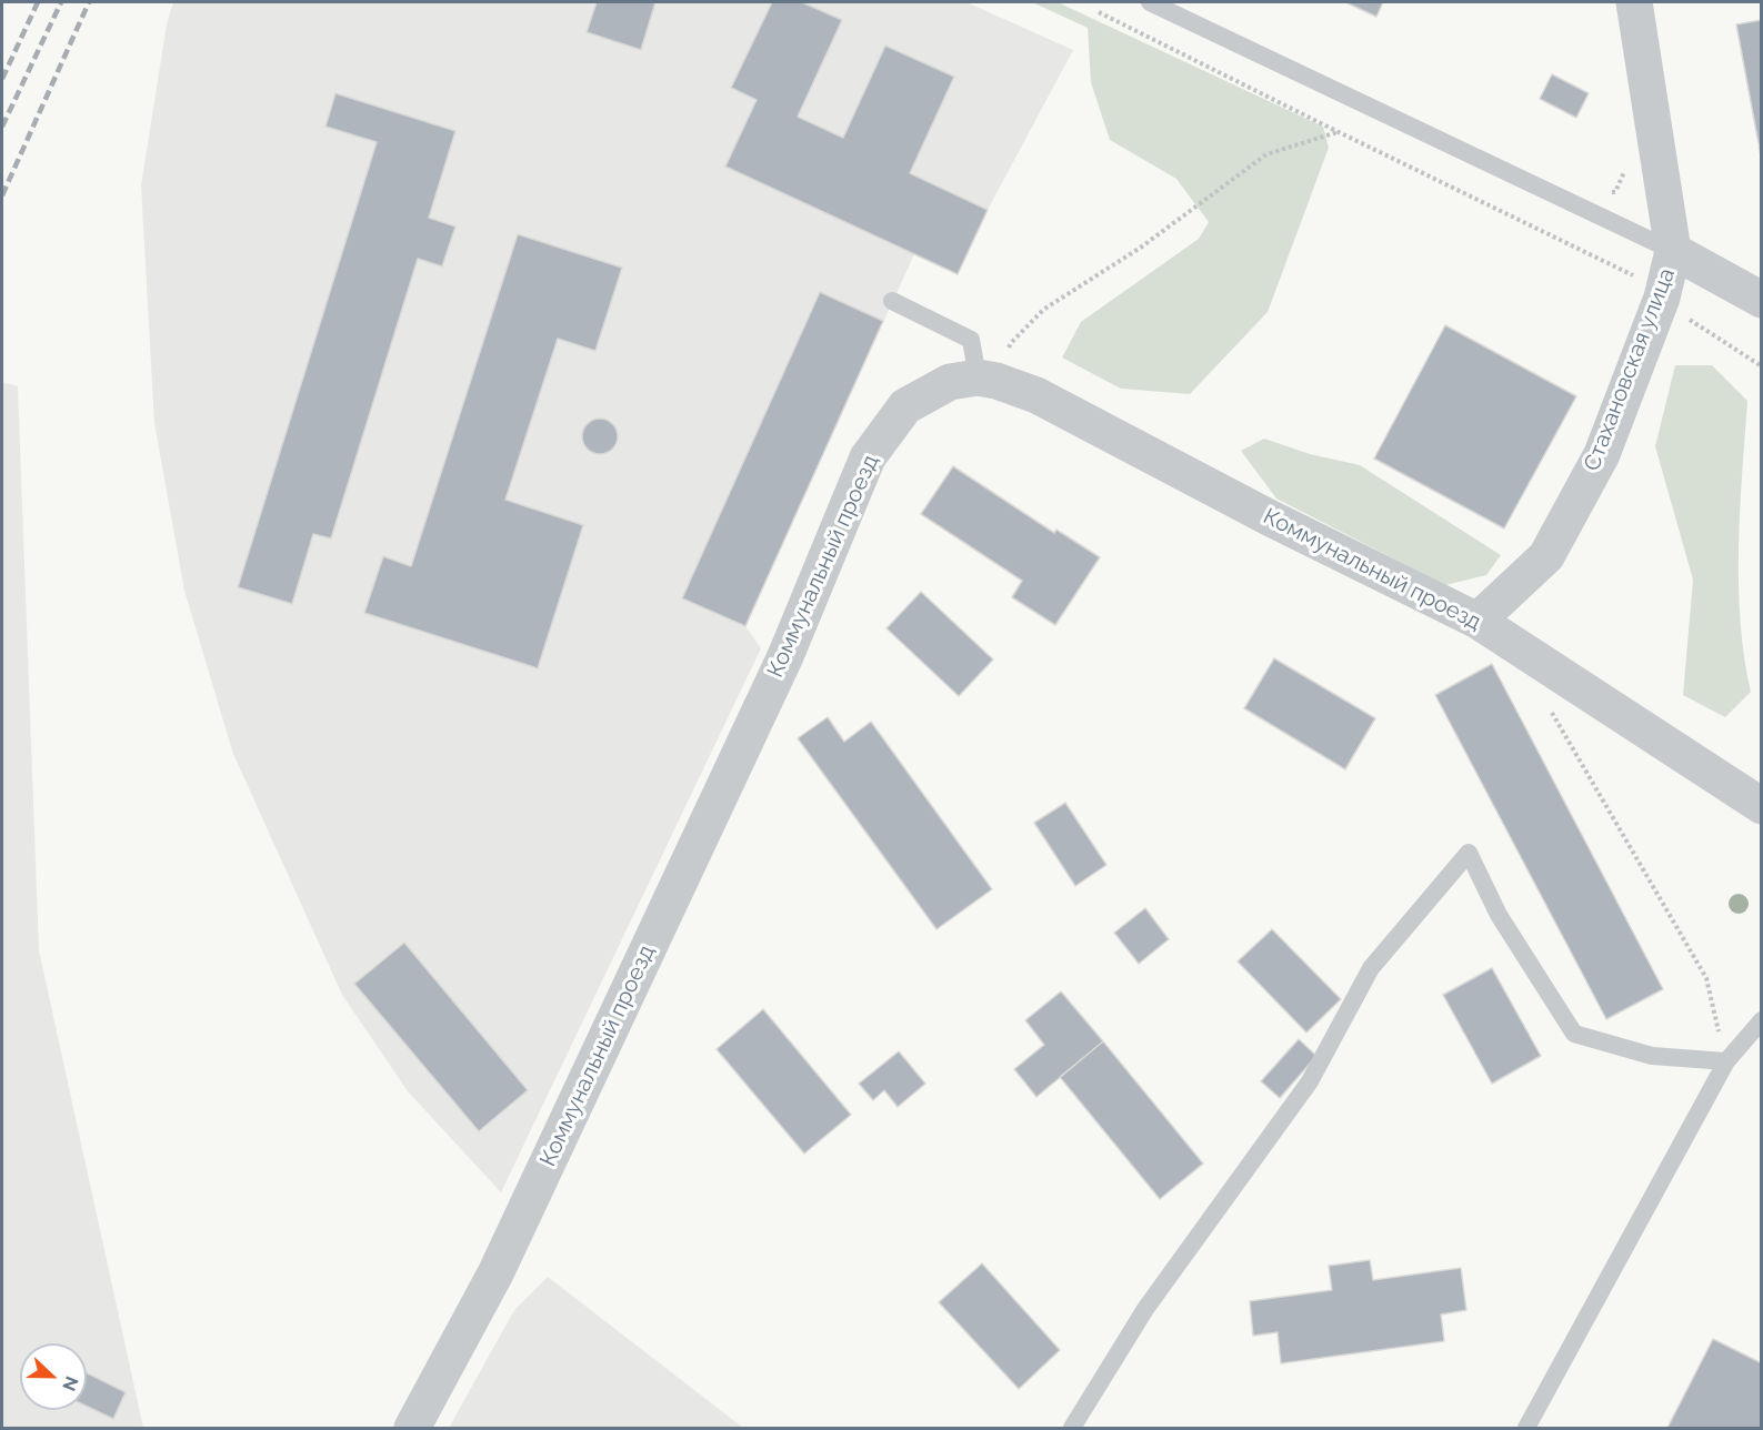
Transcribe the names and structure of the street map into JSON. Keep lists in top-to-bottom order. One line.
{"streets":{"street":["Стахановская улица","Коммунальный проезд"]},"crossings":[["Стахановская улица","Коммунальный проезд"]],"north":"right"}
